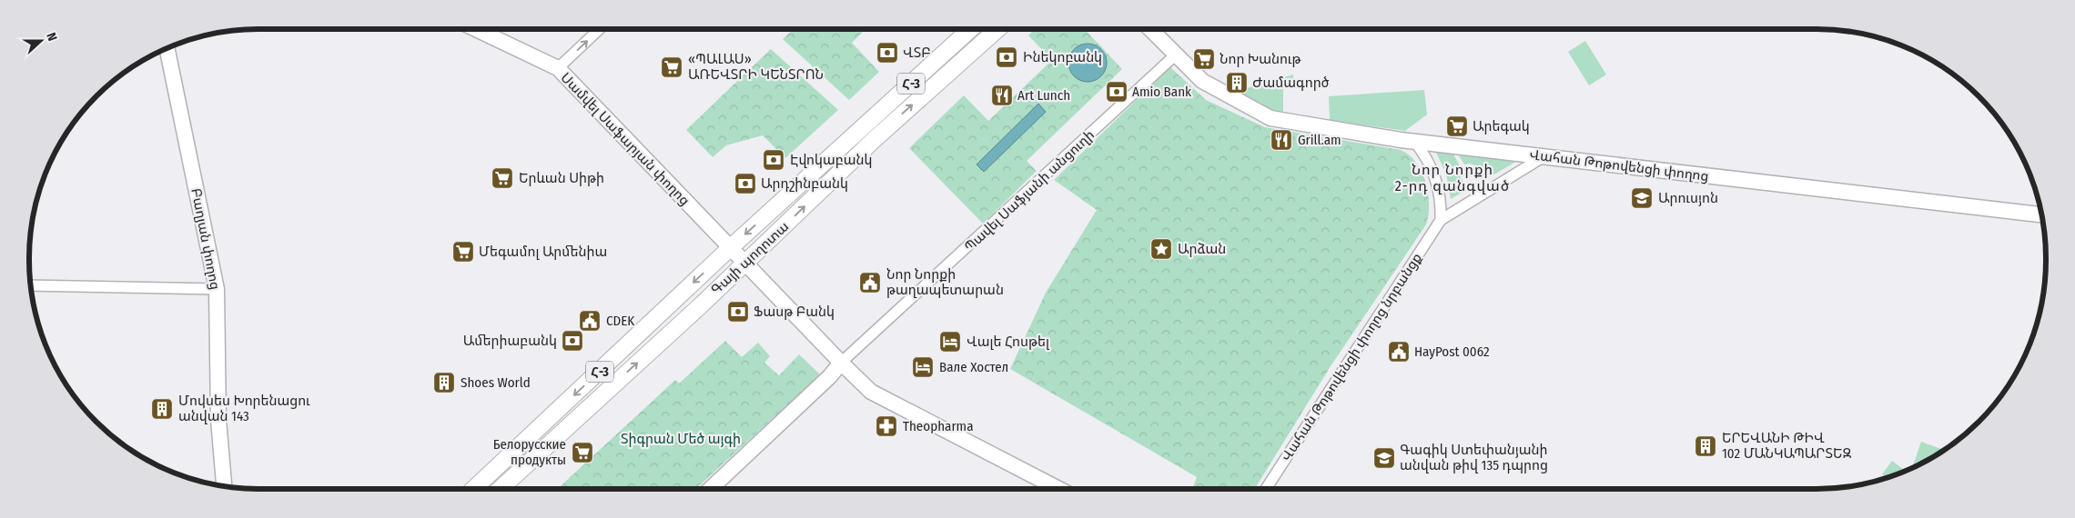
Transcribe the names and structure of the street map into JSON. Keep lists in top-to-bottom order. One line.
{"streets":{"main road":["Հ-3","Գայի պողոտա"],"street":["Սամվել Սաֆարյան փողոց","Վահան Թոթովենցի փողոց","Պավել Սաֆյանի անցուղի","Բաղյան փողոց","Վահան Թոթովենցի փողոց նրբանցք"]},"crossings":[["Սամվել Սաֆարյան փողոց","Պավել Սաֆյանի անցուղի"],["Սամվել Սաֆարյան փողոց","Գայի պողոտա"],["Վահան Թոթովենցի փողոց","Պավել Սաֆյանի անցուղի"],["Վահան Թոթովենցի փողոց","Վահան Թոթովենցի փողոց նրբանցք"]],"districts":["Նոր Նորքի 2-րդ զանգված"],"parks":["Տիգրան Մեծ այգի"],"places":{"bank":["ՎՏԲ","Ինեկոբանկ","Amio Bank","Էվոկաբանկ","Արդշինբանկ","Ֆասթ Բանկ","Ամերիաբանկ"],"supermarket":["Նոր Խանութ","«ՊԱԼԱՍ» ԱՌԵՎՏՐԻ ԿԵՆՏՐՈՆ","Արեգակ","Երևան Սիթի","Մեգամոլ Արմենիա","Белорусские продукты"],"building":["Ժամագործ","Shoes World","Մովսես Խորենացու անվան 143","ԵՐԵՎԱՆԻ ԹԻՎ 102 ՄԱՆԿԱՊԱՐՏԵԶ"],"restaurant":["Art Lunch","Grill.am"],"school or university":["Արուսյոն","Գագիկ Ստեփանյանի անվան թիվ 135 դպրոց"],"place":["Արձան"],"public building":["Նոր Նորքի թաղապետարան","CDEK","HayPost 0062"],"hotel":["Վալե Հոսթել","Вале Хостел"],"pharmacy":["Theopharma"]},"north":"right"}
